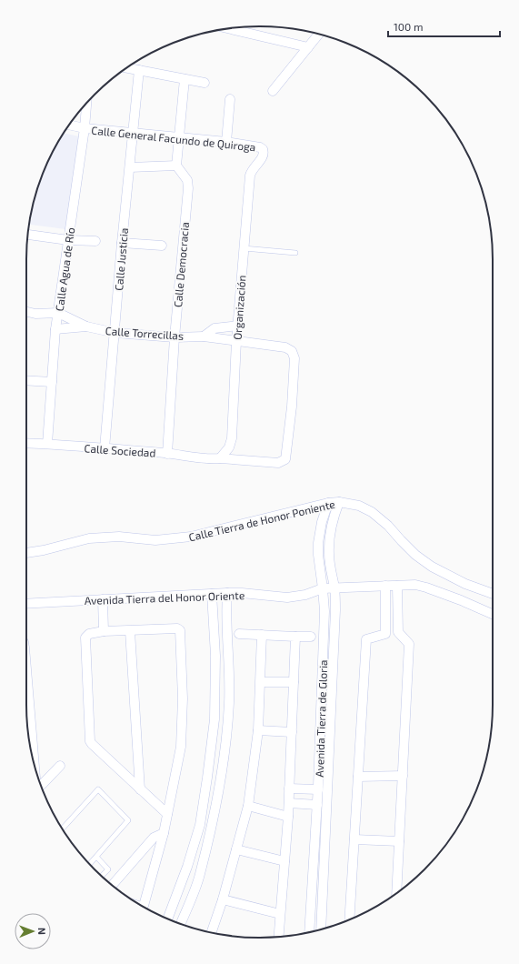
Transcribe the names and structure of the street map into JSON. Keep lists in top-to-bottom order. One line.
{"streets":{"street":["Calle General Facundo de Quiroga","Calle Justicia","Calle Democracia","Calle Agua de Río","Organización","Calle Torrecillas","Calle Sociedad","Calle Tierra de Honor Poniente","Avenida Tierra del Honor Oriente","Avenida Tierra de Gloria"]},"crossings":[["Calle General Facundo de Quiroga","Calle Justicia"],["Calle General Facundo de Quiroga","Calle Agua de Río"],["Calle General Facundo de Quiroga","Organización"],["Calle Justicia","Calle Torrecillas"],["Calle Justicia","Calle Sociedad"],["Calle Democracia","Calle Torrecillas"],["Calle Democracia","Calle Sociedad"],["Calle Agua de Río","Calle Torrecillas"],["Calle Agua de Río","Calle Sociedad"],["Organización","Calle Torrecillas"],["Organización","Calle Sociedad"],["Calle Torrecillas","Calle Sociedad"],["Calle Tierra de Honor Poniente","Avenida Tierra de Gloria"],["Avenida Tierra del Honor Oriente","Avenida Tierra de Gloria"]],"scale_bar":"100 m","north":"right"}
